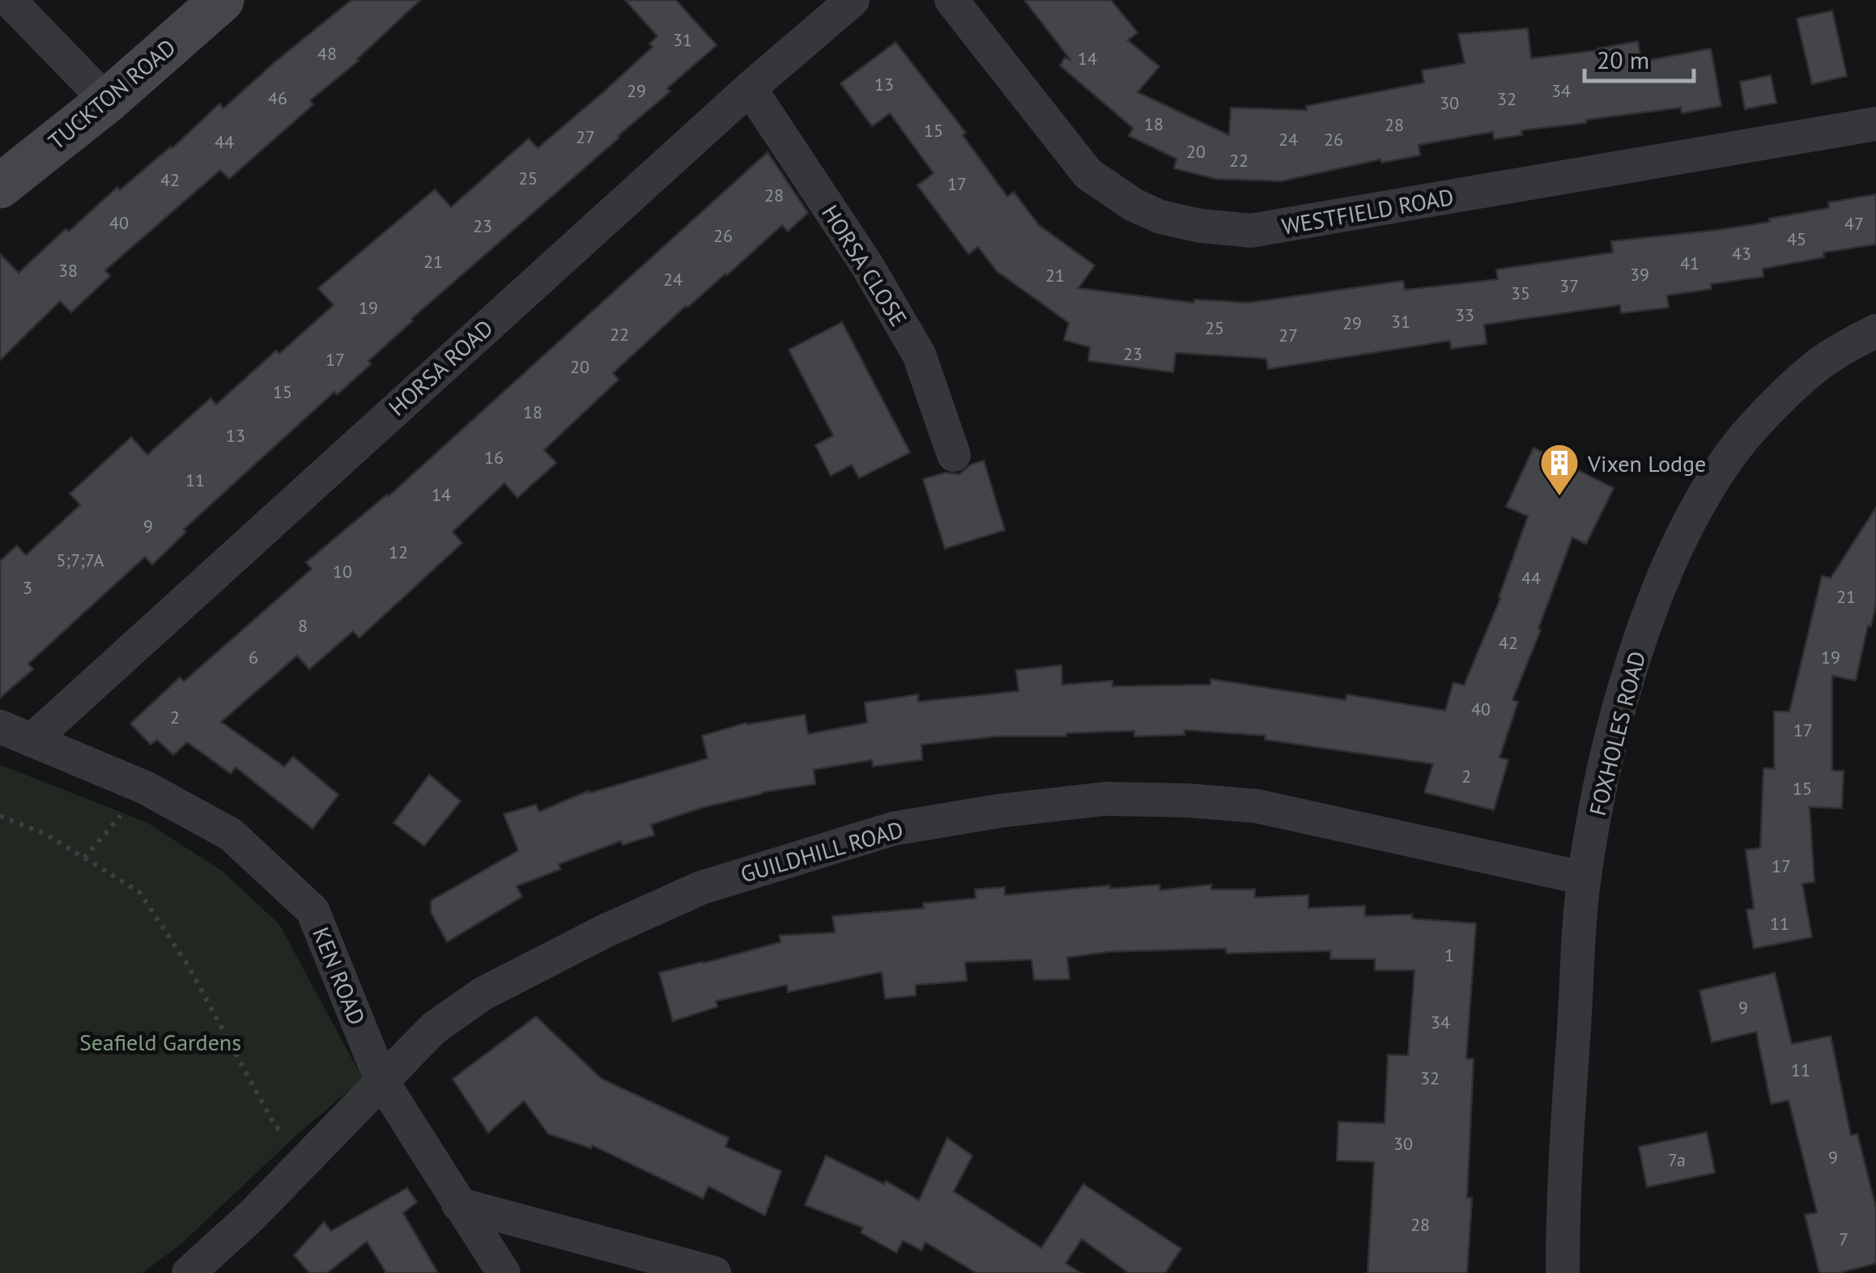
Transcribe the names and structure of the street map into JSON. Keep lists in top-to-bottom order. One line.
{"streets":{"street":["TUCKTON ROAD","WESTFIELD ROAD","HORSA CLOSE","HORSA ROAD","FOXHOLES ROAD","GUILDHILL ROAD","KEN ROAD"]},"crossings":[["HORSA CLOSE","HORSA ROAD"],["HORSA ROAD","KEN ROAD"],["FOXHOLES ROAD","GUILDHILL ROAD"],["GUILDHILL ROAD","KEN ROAD"]],"parks":["Seafield Gardens"],"places":{"building":["Vixen Lodge"]},"house_numbers":["31","48","14","13","29","34","46","32","30","18","28","15","27","24","26","44","20","22","25","42","17","28","40","47","23","26","45","43","21","41","38","39","21","24","37","35","19","33","31","29","25","22","27","23","17","20","15","18","13","16","11","14","9","12","5;7;7A","10","44","3","21","8","42","6","19","40","2","17","2","15","17","11","1","9","34","11","32","30","9","7a","28","7"],"scale_bar":"20 m"}
